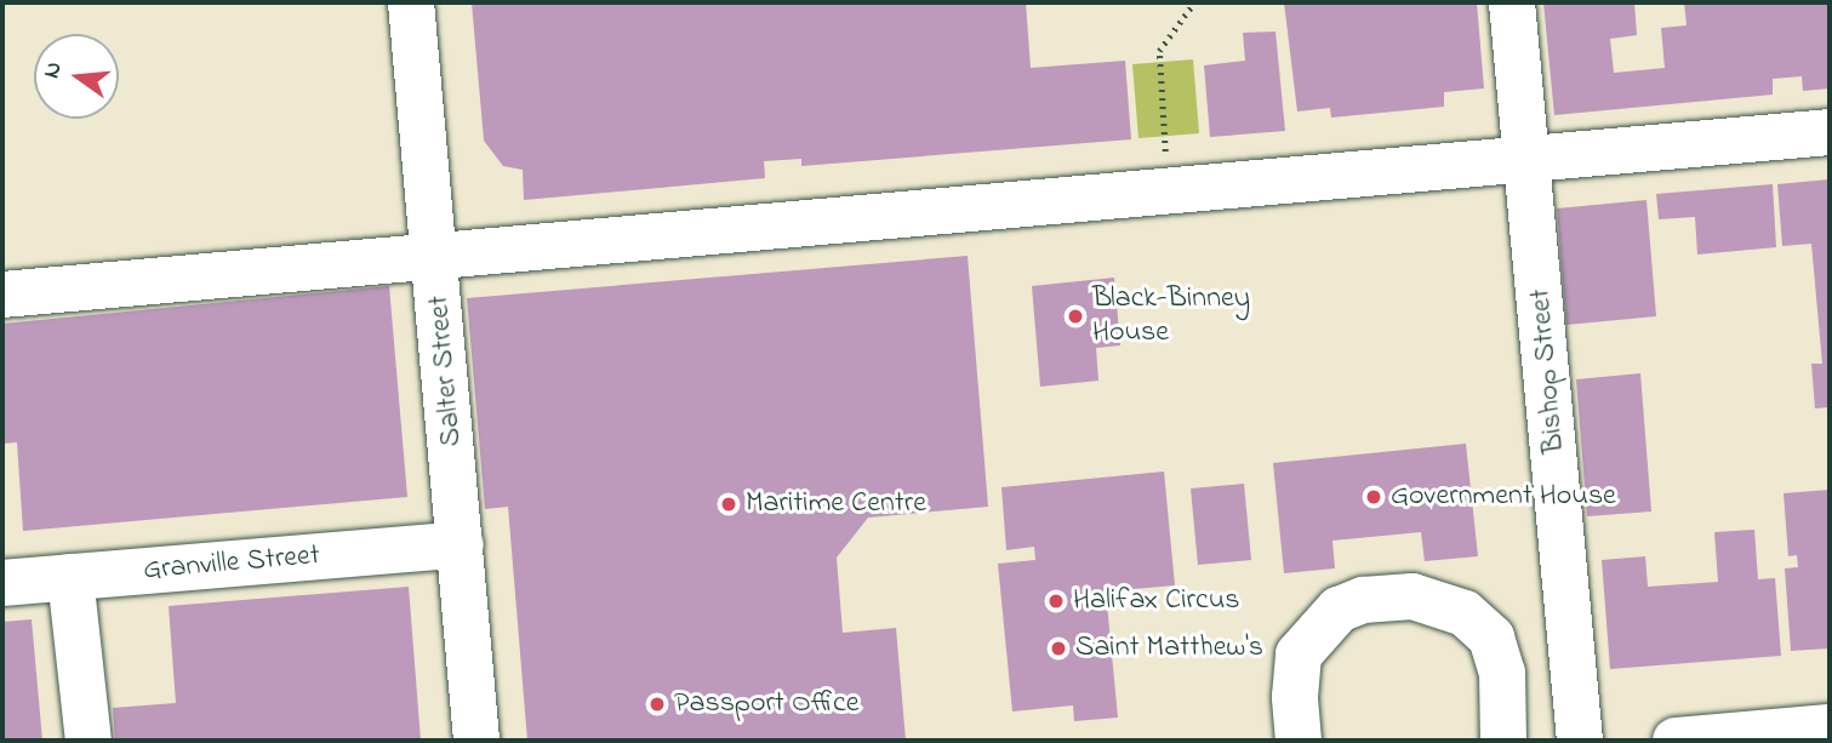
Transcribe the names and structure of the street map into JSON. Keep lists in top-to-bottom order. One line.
{"streets":{"street":["Salter Street","Bishop Street","Granville Street"]},"crossings":[["Salter Street","Granville Street"]],"places":["Black-Binney House","Government House","Maritime Centre","Halifax Circus","Saint Matthew's","Passport Office"],"north":"left"}
